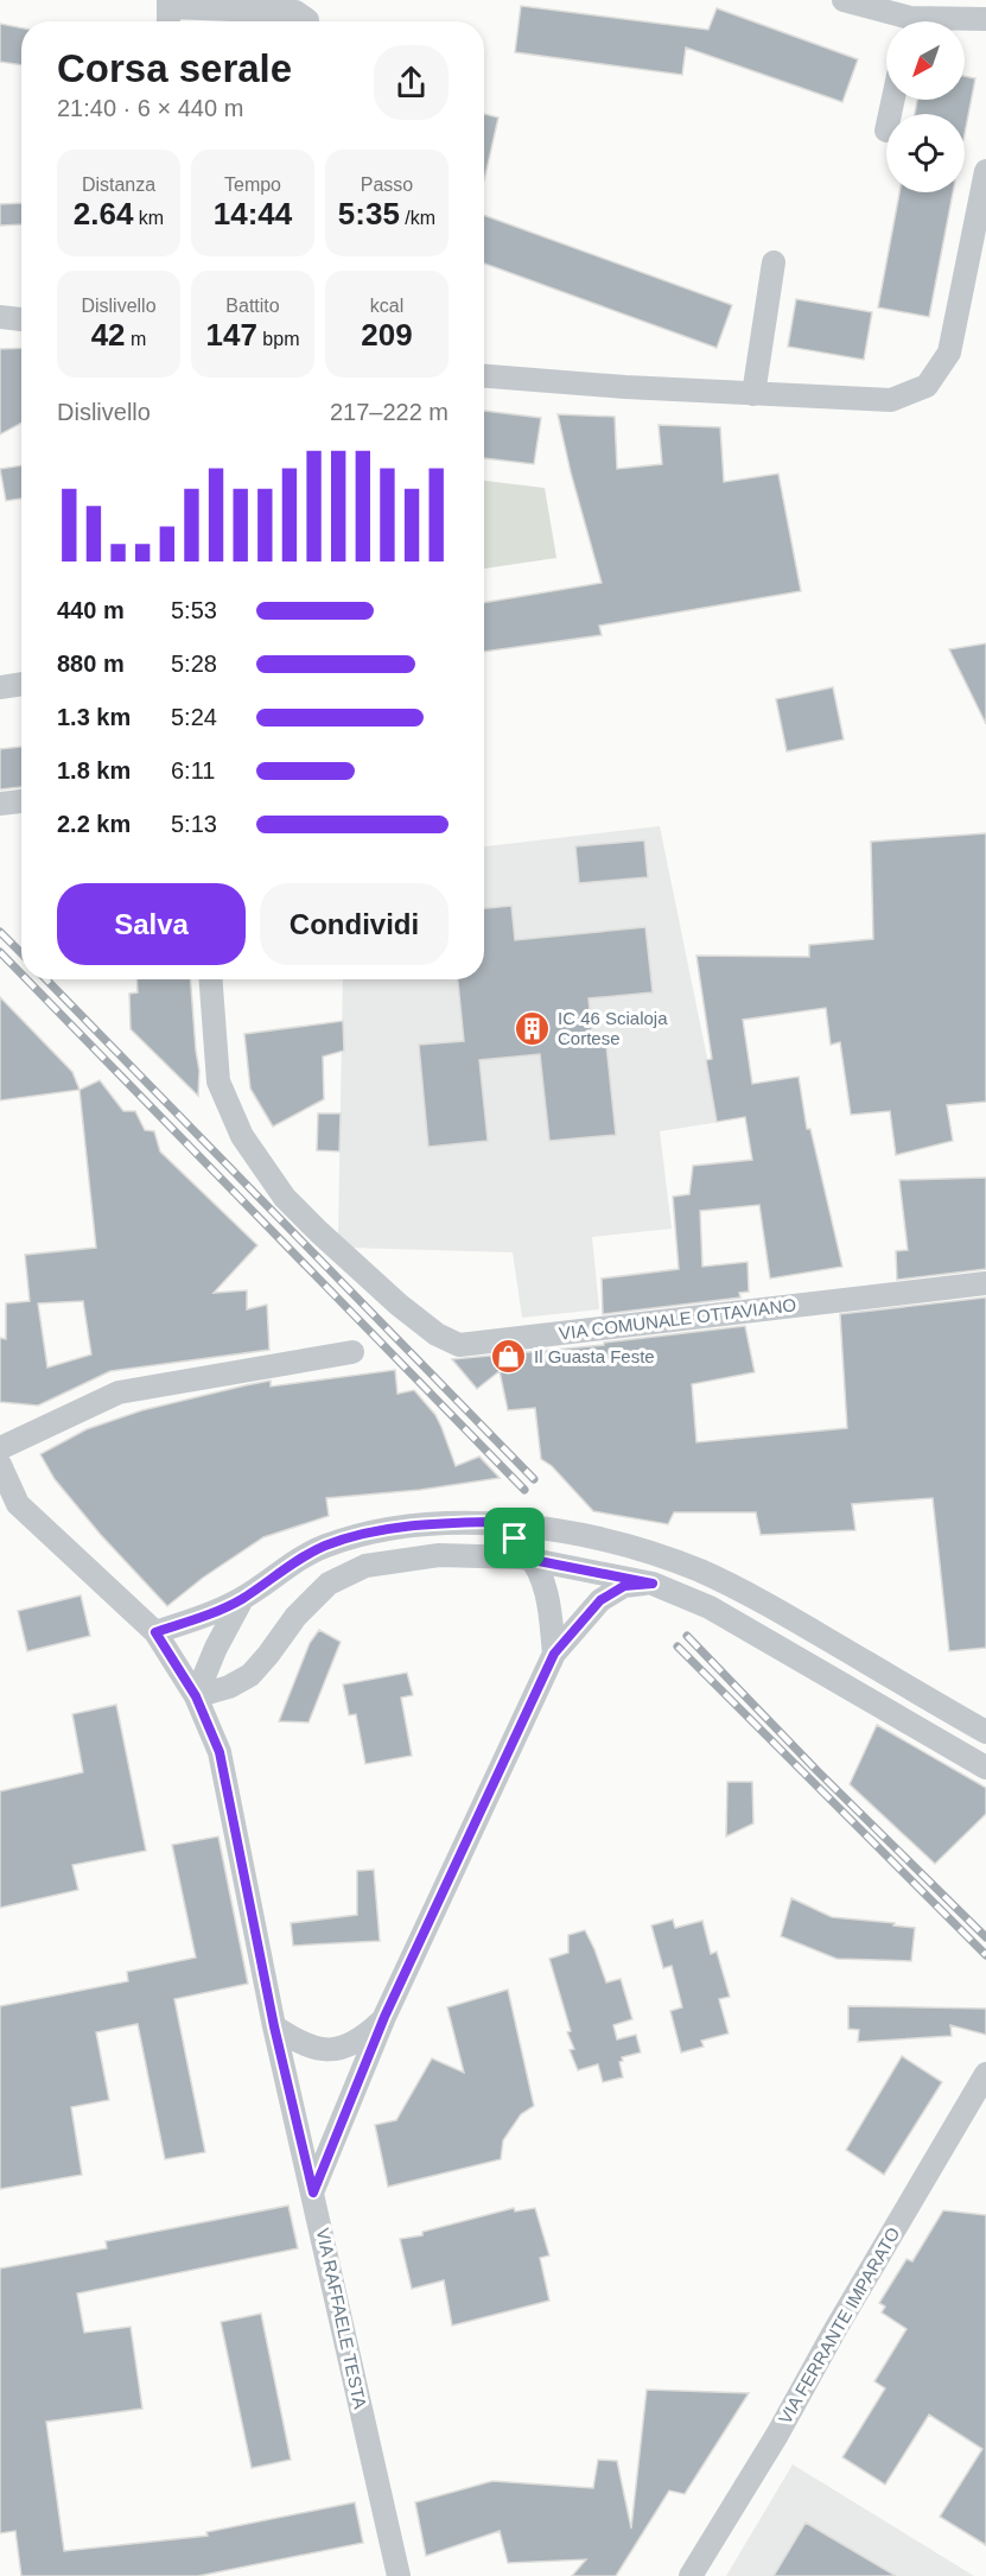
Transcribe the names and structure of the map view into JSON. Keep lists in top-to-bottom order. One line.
{"streets":{"street":["VIA COMUNALE OTTAVIANO","VIA RAFFAELE TESTA","VIA FERRANTE IMPARATO"]},"places":{"building":["IC 46 Scialoja Cortese"],"shop":["Il Guasta Feste"]},"north":"bottom left","page":{"heading":["Corsa serale","21:40 · 6 × 440 m"],"stats":[["Distanza","2.64 km"],["Tempo","14:44"],["Passo","5:35 /km"],["Dislivello","42 m"],["Battito","147 bpm"],["kcal","209"]],"chart":["Dislivello","217–222 m"],"list":[{"name":"440 m","note":"5:53"},{"name":"880 m","note":"5:28"},{"name":"1.3 km","note":"5:24"},{"name":"1.8 km","note":"6:11"},{"name":"2.2 km","note":"5:13"}],"buttons":["Salva","Condividi"]}}
